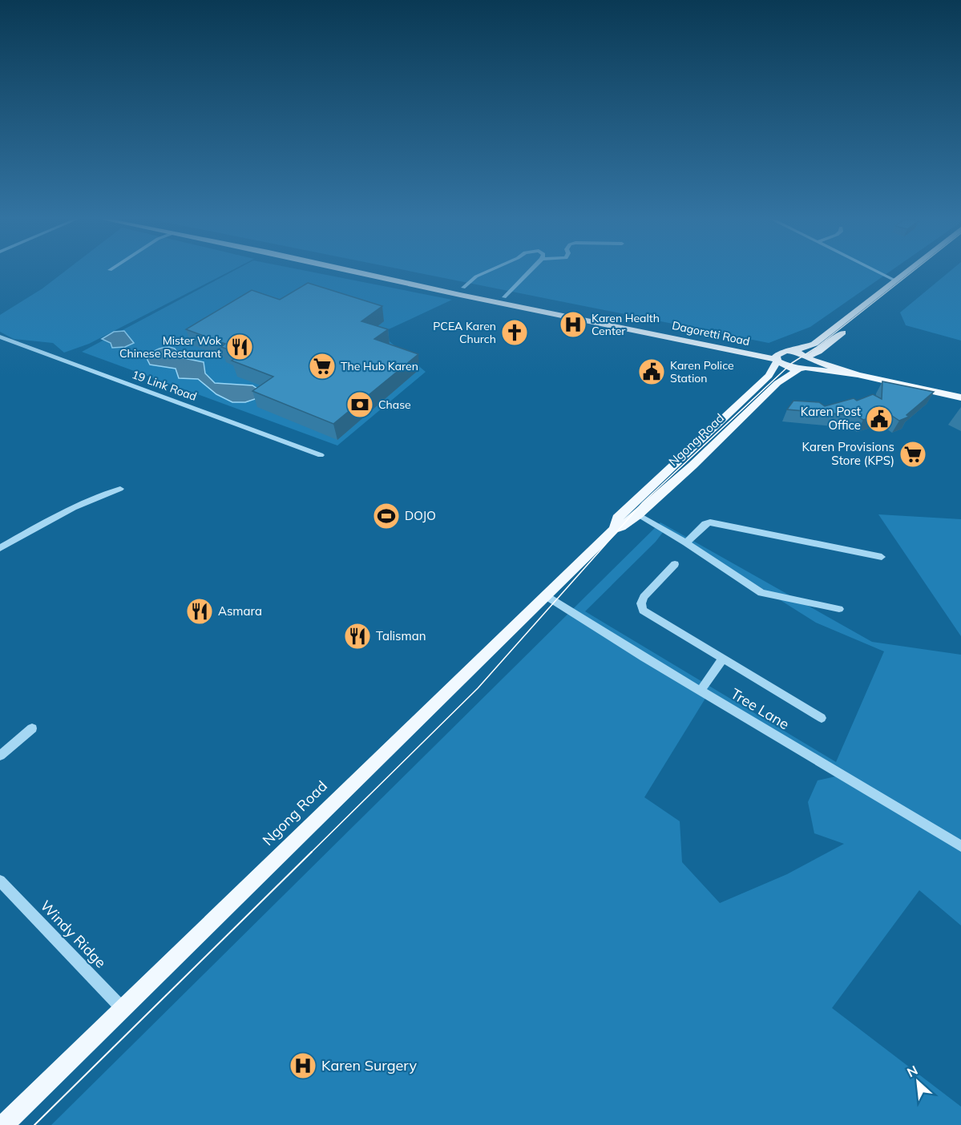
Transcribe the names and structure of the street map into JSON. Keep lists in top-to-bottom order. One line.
{"streets":{"main road":["Dagoretti Road","Ngong Road"],"street":["19 Link Road","Tree Lane","Windy Ridge"]},"crossings":[["Dagoretti Road","Ngong Road"],["Ngong Road","Tree Lane"],["Ngong Road","Windy Ridge"]],"places":{"hospital":["Karen Health Center","Karen Surgery"],"church":["PCEA Karen Church"],"restaurant":["Mister Wok Chinese Restaurant","Asmara","Talisman"],"supermarket":["The Hub Karen","Karen Provisions Store (KPS)"],"public building":["Karen Police Station","Karen Post Office"],"bank":["Chase"],"sports":["DOJO"]},"north":"top left"}
